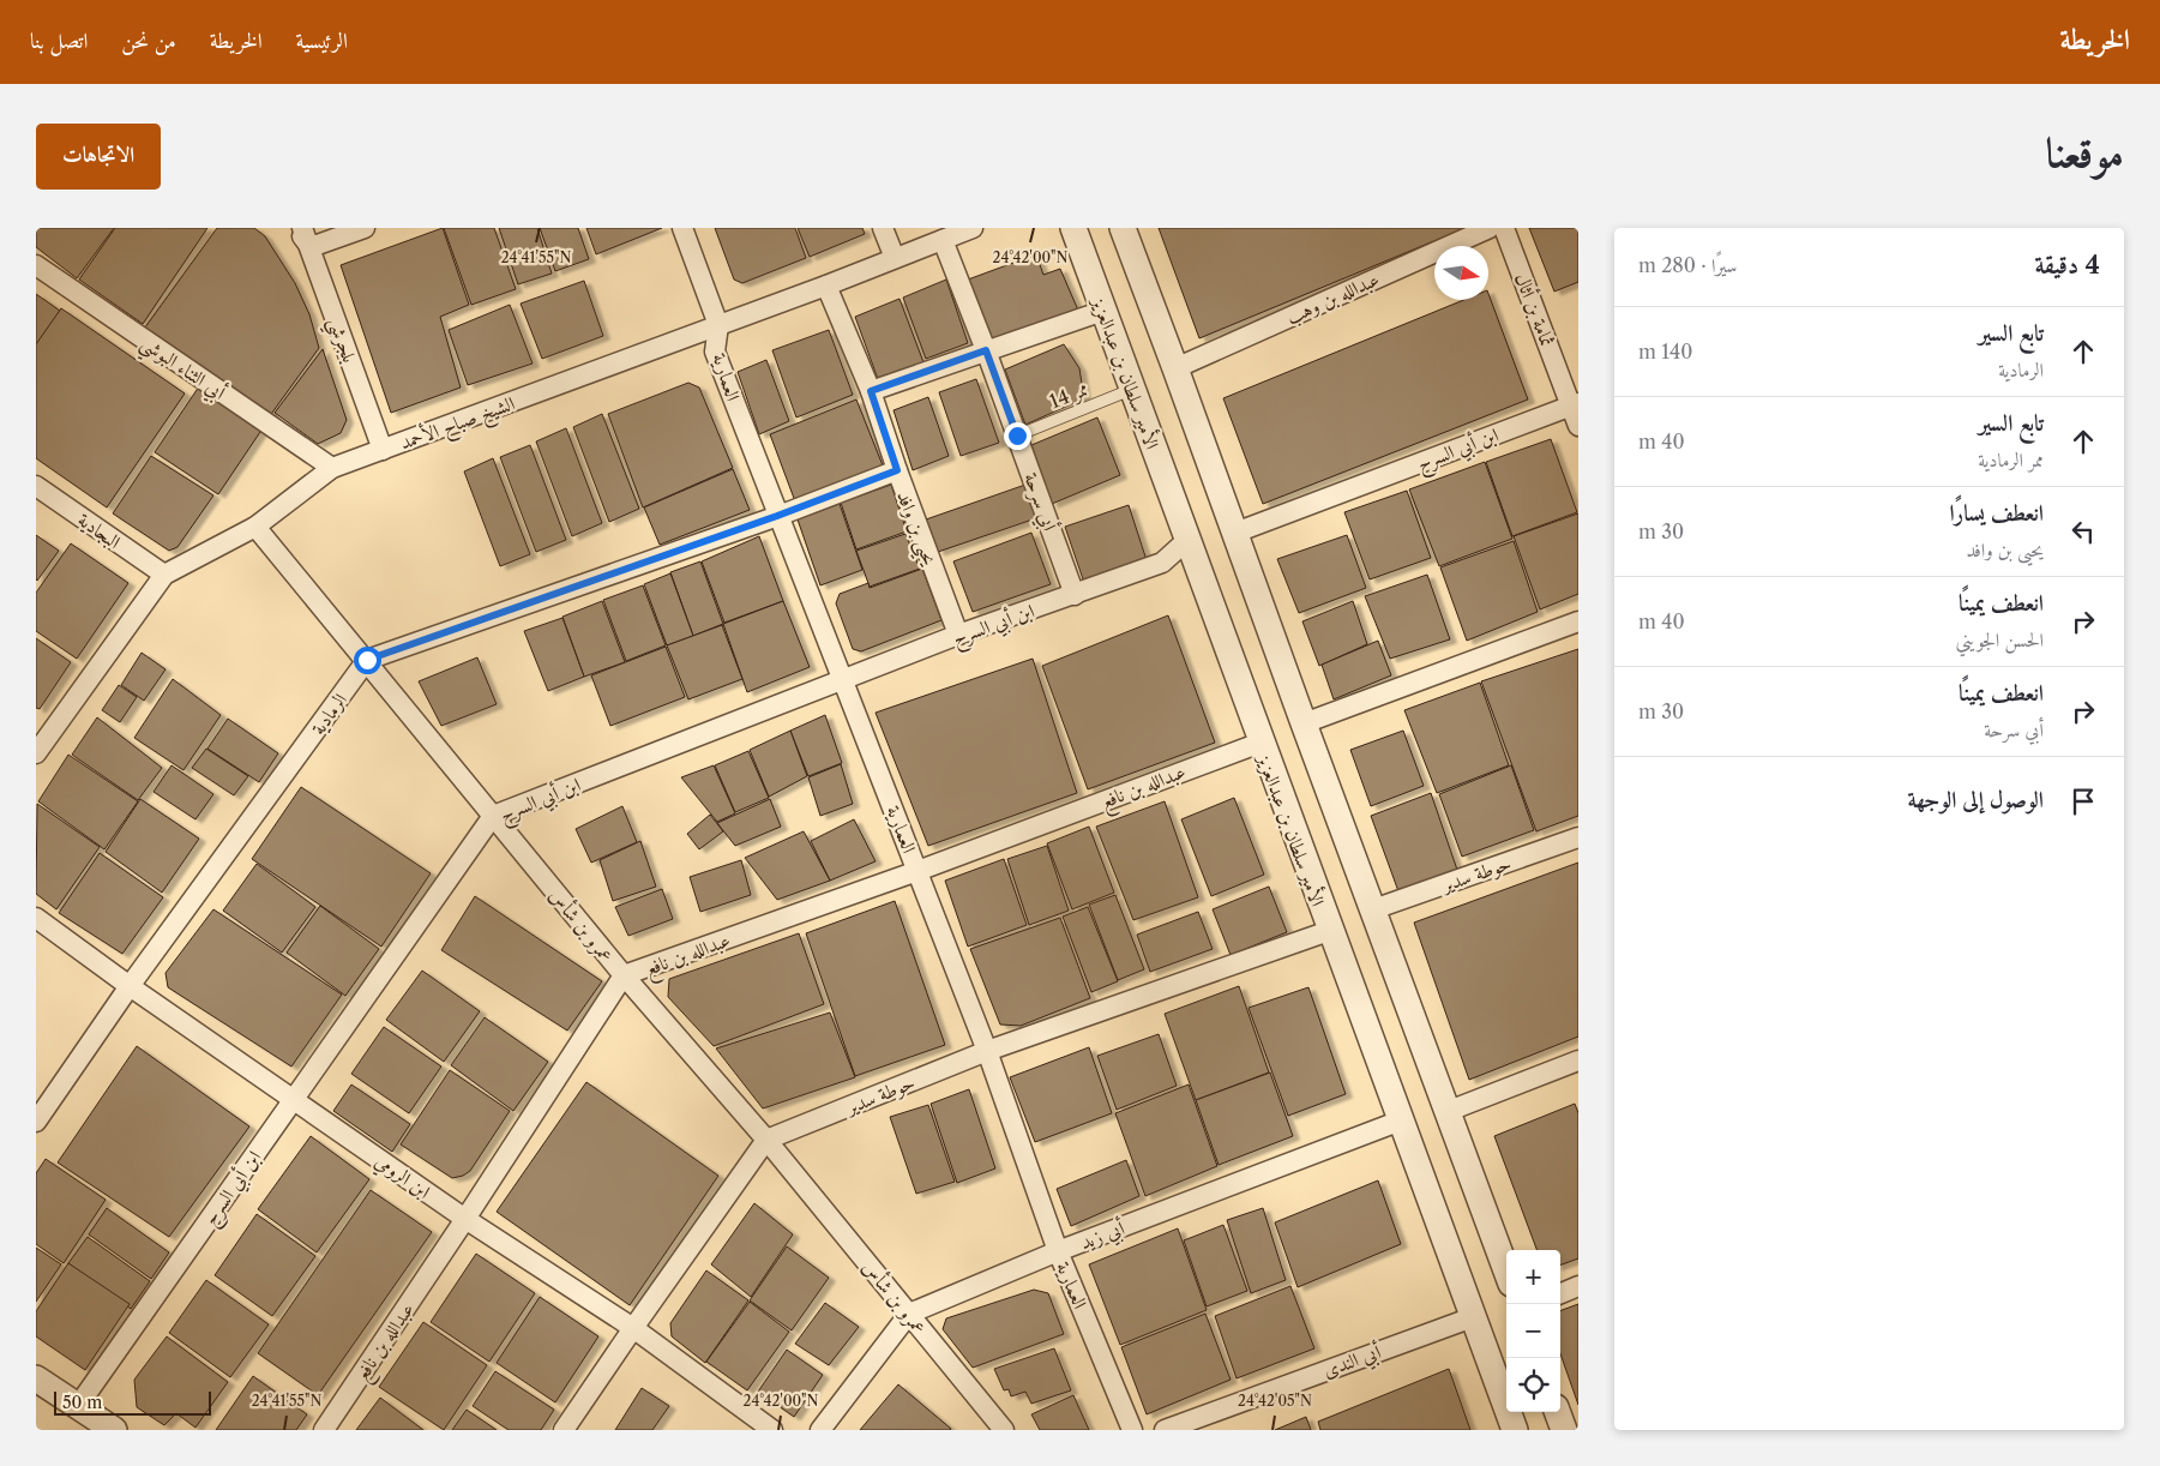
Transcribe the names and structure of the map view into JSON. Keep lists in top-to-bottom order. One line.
{"streets":{"street":["عبدالله بن وهب","ثمامة بن أثال","بلجرشي","أبي الثناء البوشي","الأمير سلطان بن عبدالعزيز","العمارية","الشيخ صباح الأحمد","ابن أبي السرح","أبي سرحة","يحيى بن وافد","البجادية","الرمادية","عبدالله بن نافع","حوطة سدير","عمرو بن شأس","ابن الرومي","أبي زيد","أبي الندى"],"lane":["ممر 14"]},"crossings":[["ثمامة بن أثال","ابن أبي السرح"],["بلجرشي","الشيخ صباح الأحمد"],["أبي الثناء البوشي","الشيخ صباح الأحمد"],["الأمير سلطان بن عبدالعزيز","ممر 14"],["الأمير سلطان بن عبدالعزيز","ابن أبي السرح"],["الأمير سلطان بن عبدالعزيز","عبدالله بن نافع"],["الأمير سلطان بن عبدالعزيز","حوطة سدير"],["الأمير سلطان بن عبدالعزيز","أبي زيد"],["الأمير سلطان بن عبدالعزيز","أبي الندى"],["العمارية","الشيخ صباح الأحمد"],["العمارية","ابن أبي السرح"],["العمارية","عبدالله بن نافع"],["العمارية","حوطة سدير"],["العمارية","أبي زيد"],["ممر 14","أبي سرحة"],["الشيخ صباح الأحمد","أبي سرحة"],["الشيخ صباح الأحمد","يحيى بن وافد"],["الشيخ صباح الأحمد","البجادية"],["الشيخ صباح الأحمد","عمرو بن شأس"],["ابن أبي السرح","أبي سرحة"],["ابن أبي السرح","يحيى بن وافد"],["ابن أبي السرح","عمرو بن شأس"],["ابن أبي السرح","ابن الرومي"],["الرمادية","عمرو بن شأس"],["الرمادية","ابن الرومي"],["عبدالله بن نافع","عمرو بن شأس"],["عبدالله بن نافع","ابن الرومي"],["حوطة سدير","عمرو بن شأس"],["عمرو بن شأس","أبي زيد"]],"scale_bar":"50 m","north":"right","page":{"header":"الخريطة","nav":["الرئيسية","الخريطة","من نحن","اتصل بنا"],"title":"موقعنا","buttons":"الاتجاهات","heading":["4 دقيقة","سيرًا · 280 m"],"list":[["تابع السير","الرمادية","140 m"],["تابع السير","ممر الرمادية","40 m"],["انعطف يسارًا","يحيى بن وافد","30 m"],["انعطف يمينًا","الحسن الجويني","40 m"],["انعطف يمينًا","أبي سرحة","30 m"],"الوصول إلى الوجهة"],"map_buttons":["+","−"],"scale":"50 m"},"coordinates":["24°41'55\"N","24°42'00\"N","24°42'05\"N"]}
